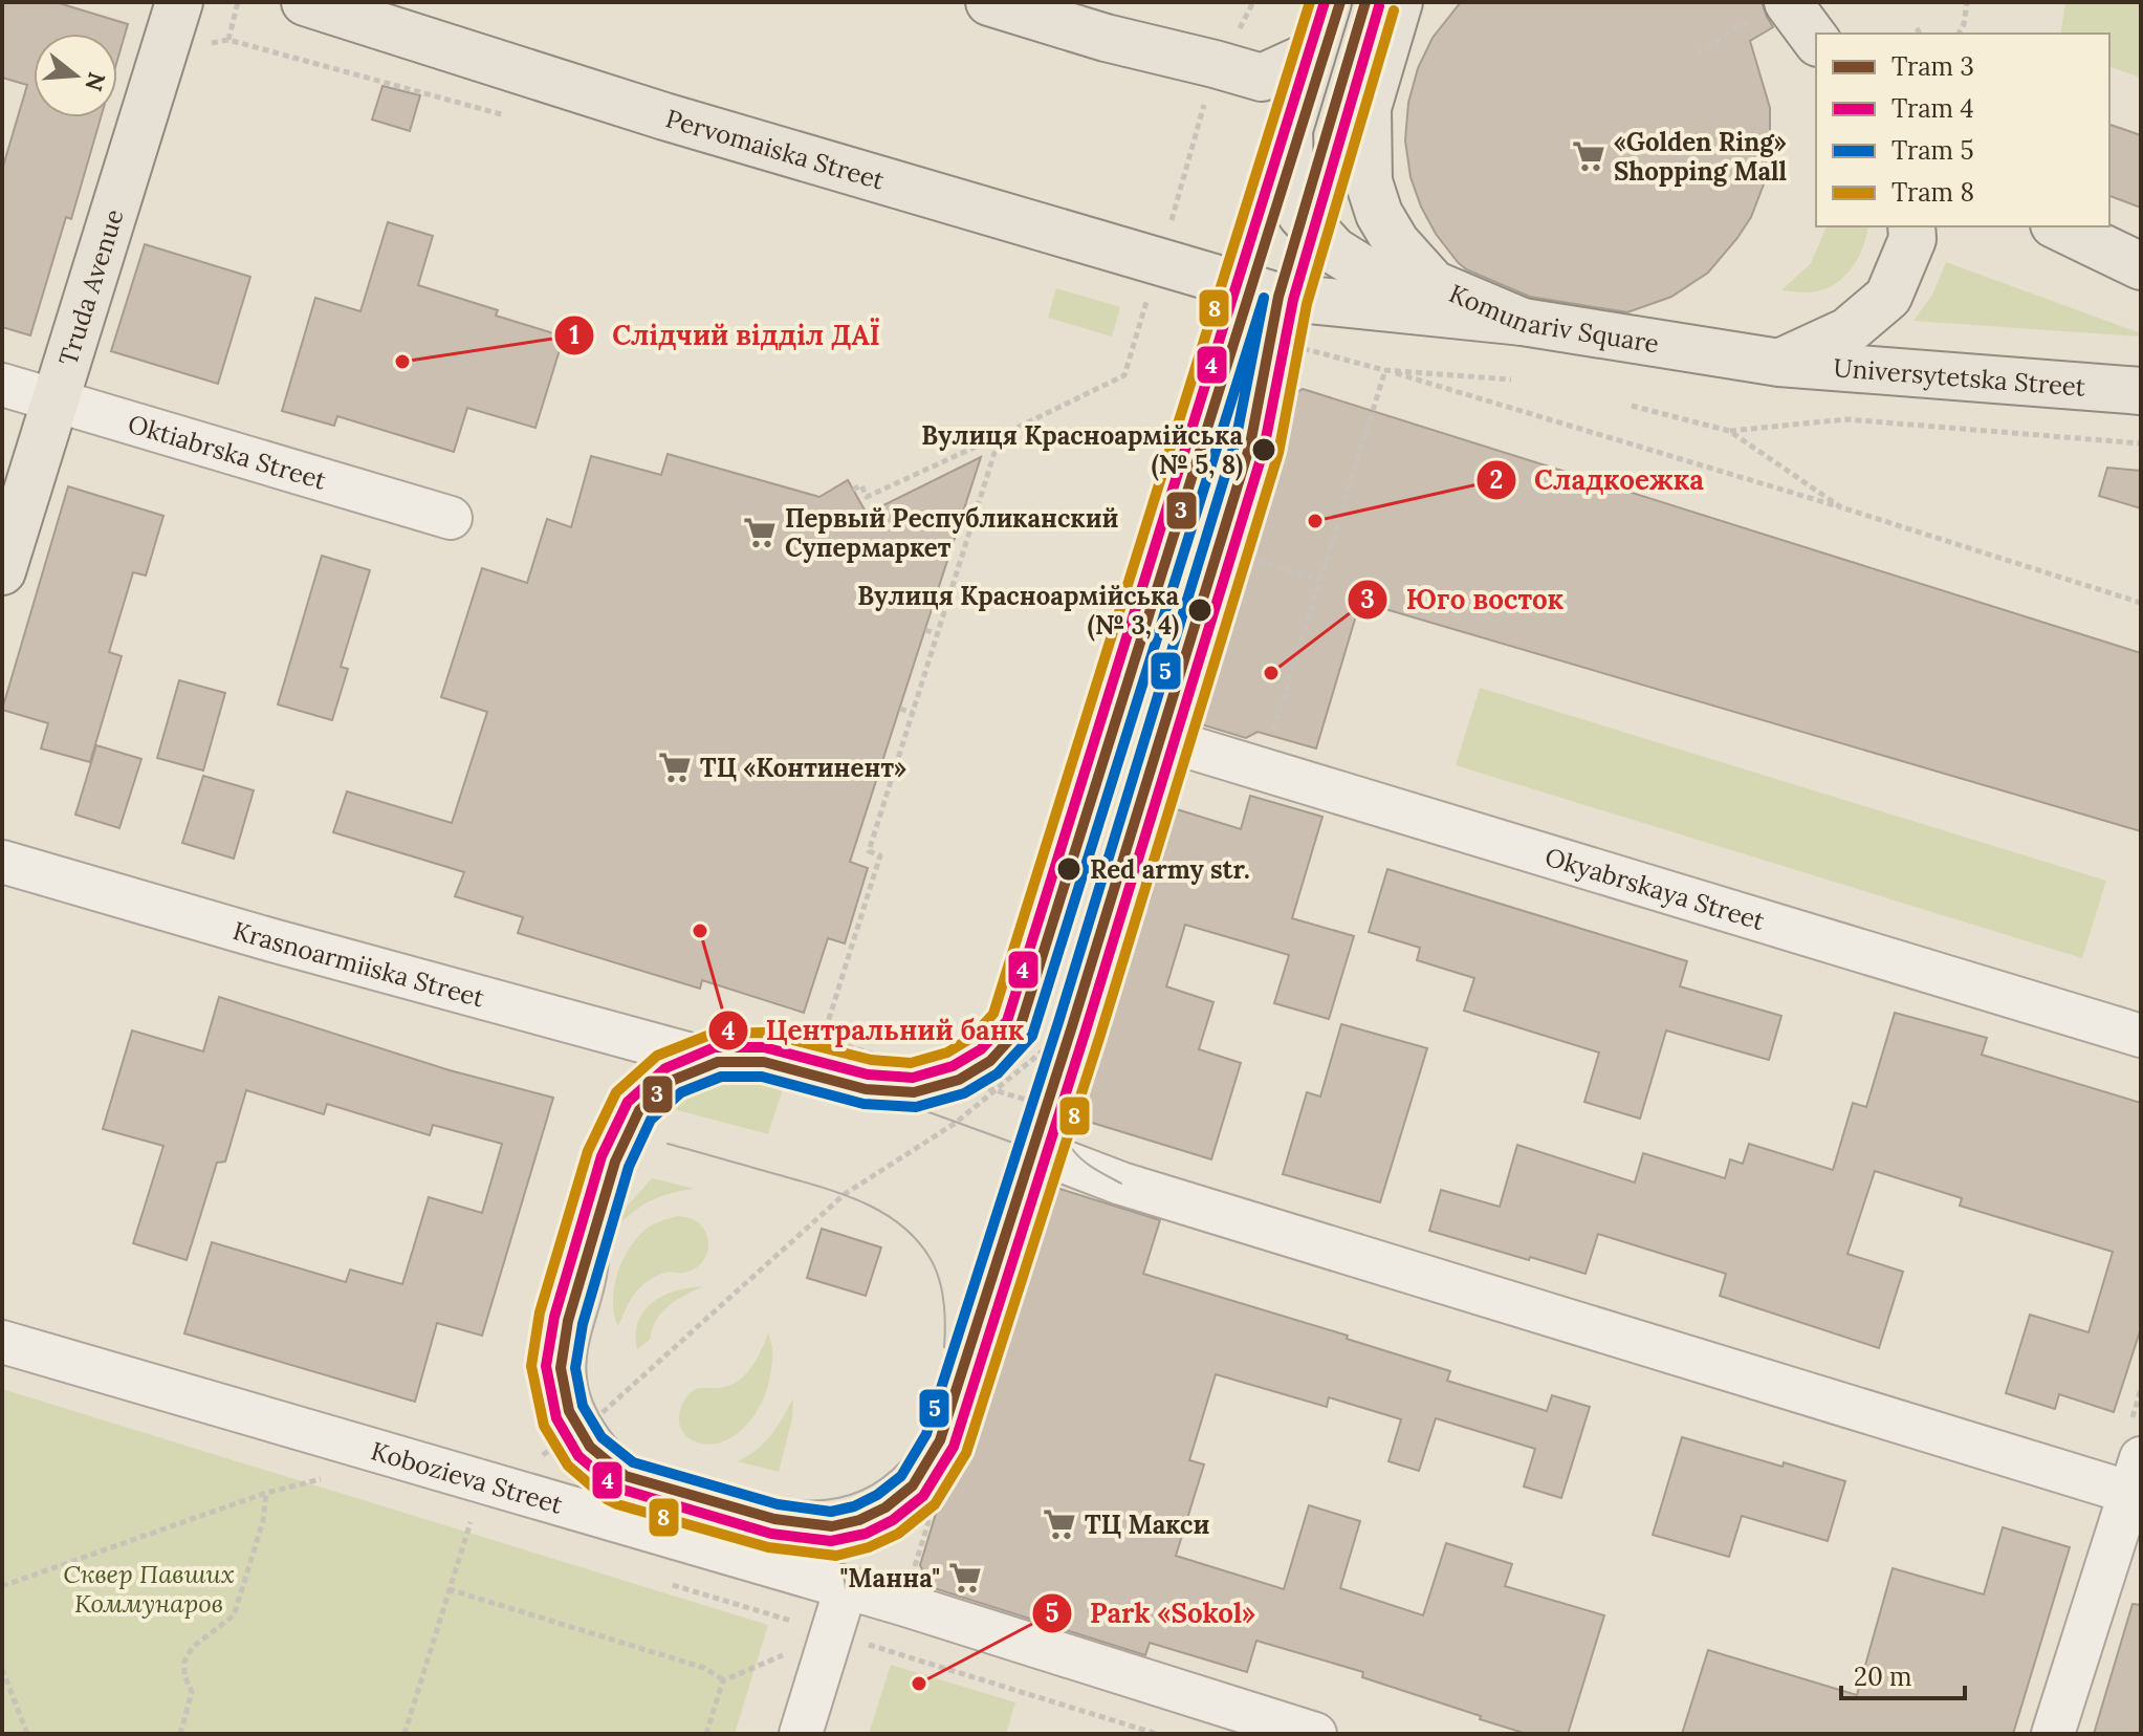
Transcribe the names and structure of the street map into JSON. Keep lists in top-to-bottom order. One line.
{"streets":{"main road":["Pervomaiska Street","Truda Avenue","Komunariv Square","Universytetska Street"],"street":["Oktiabrska Street","Okyabrskaya Street","Krasnoarmiiska Street","Kobozieva Street"]},"crossings":[["Pervomaiska Street","Komunariv Square"],["Truda Avenue","Oktiabrska Street"],["Komunariv Square","Universytetska Street"]],"parks":["Сквер Павших Коммунаров"],"places":{"supermarket":["«Golden Ring» Shopping Mall","Первый Республиканский Супермаркет","ТЦ «Континент»","ТЦ Макси","\"Манна\""],"other":["Слідчий відділ ДАЇ","Вулиця Красноармійська (№ 5, 8)","Сладкоежка","Вулиця Красноармійська (№ 3, 4)","Юго восток","Red army str.","Центральний банк","Park «Sokol»"]},"lines":["tram line 3","tram line 4","tram line 8","tram line 5"],"legend":["Tram 3","Tram 4","Tram 5","Tram 8"],"scale_bar":"20 m","north":"right"}
